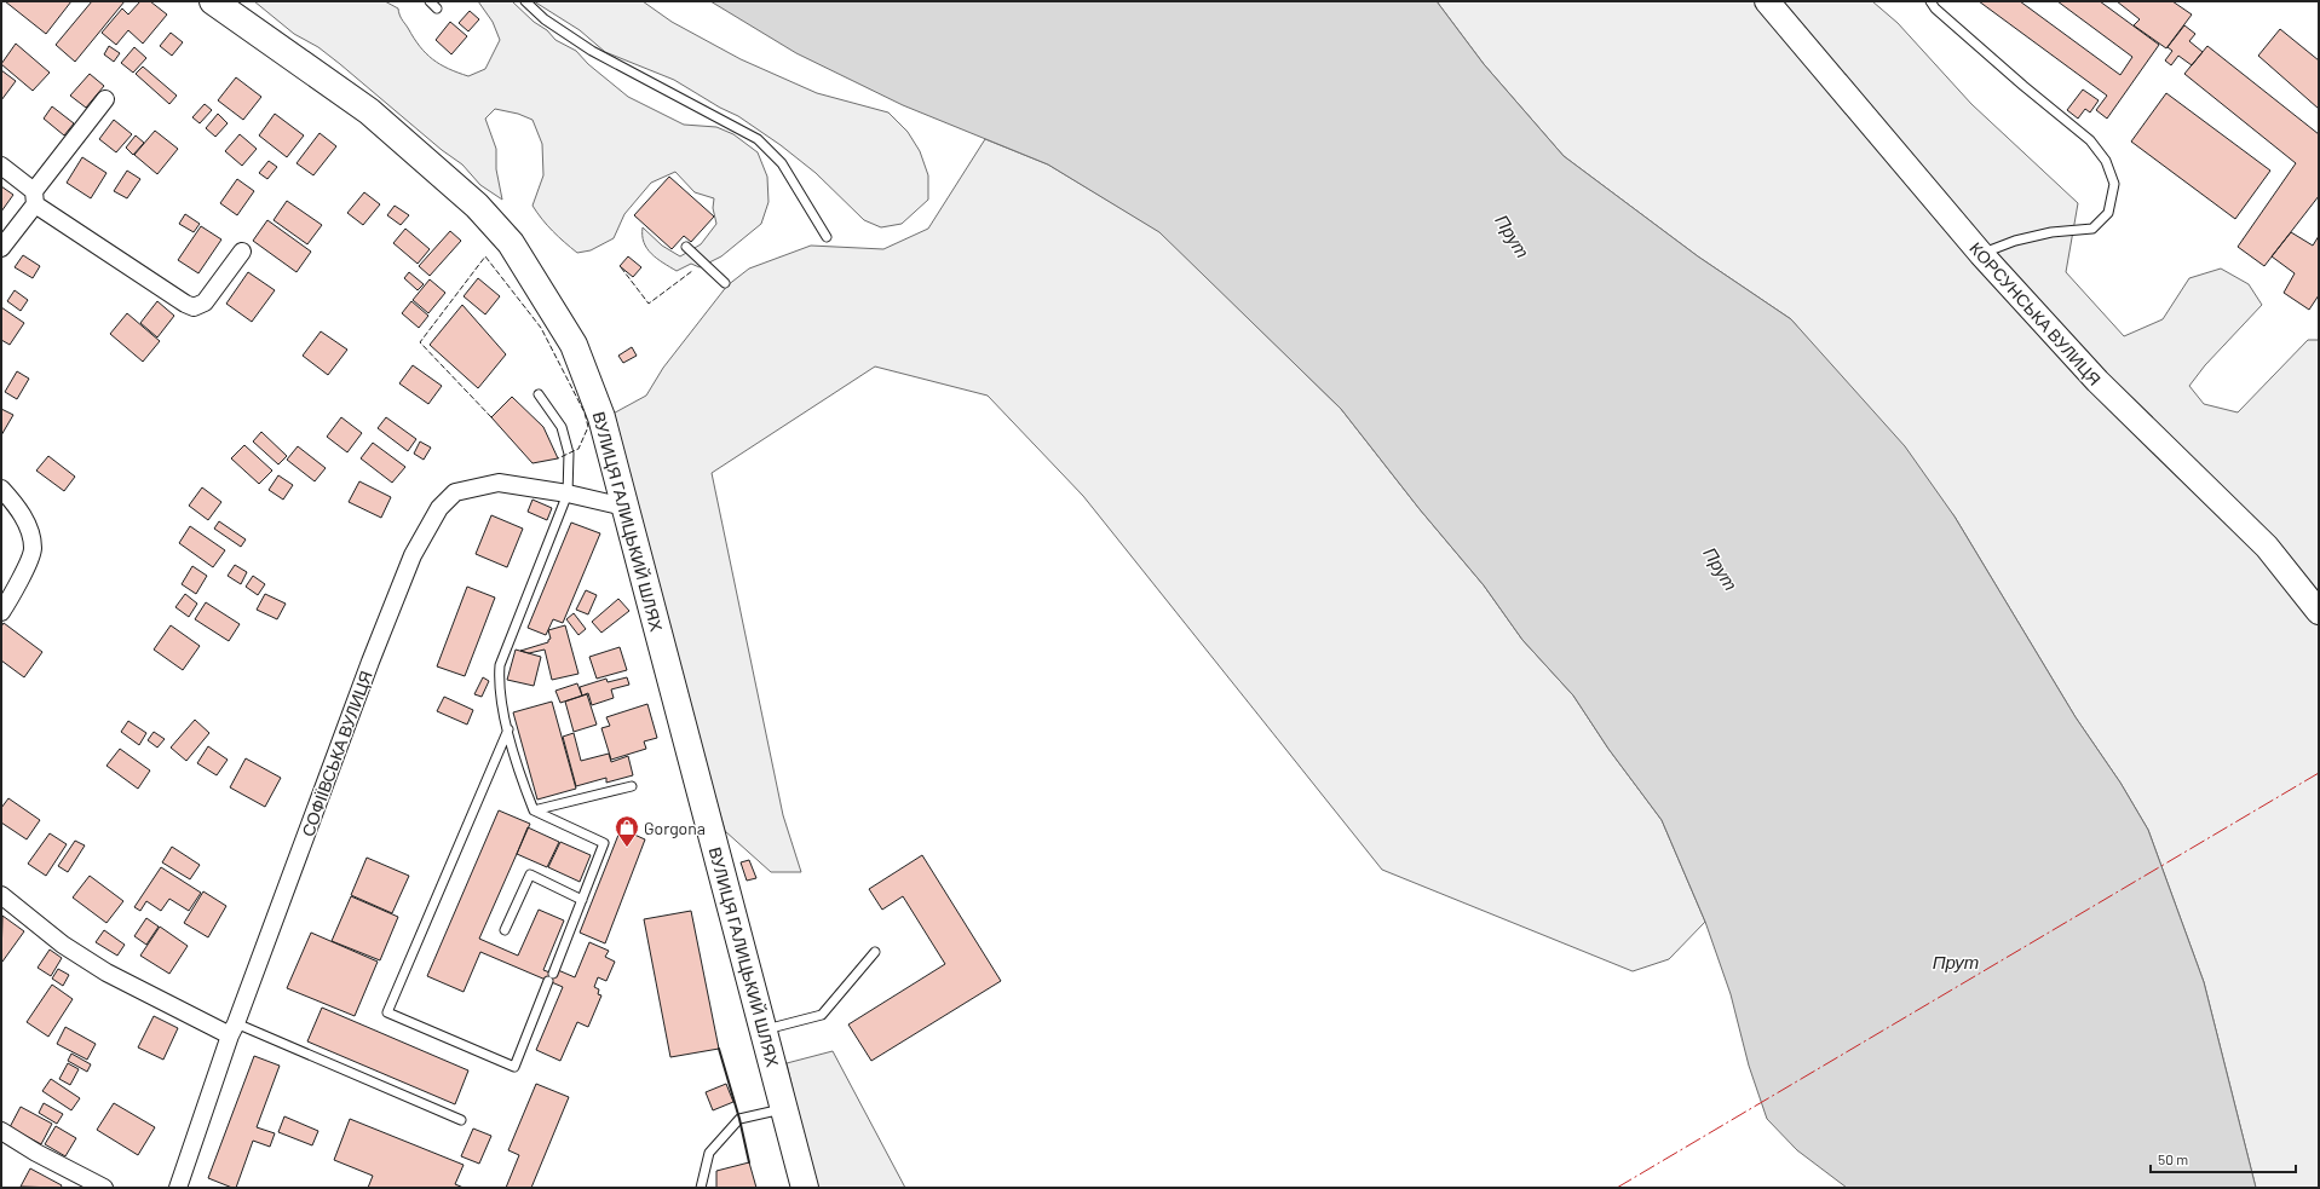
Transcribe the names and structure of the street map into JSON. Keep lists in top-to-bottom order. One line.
{"streets":{"highway":["ВУЛИЦЯ ГАЛИЦЬКИЙ ШЛЯХ"],"main road":["КОРСУНСЬКА ВУЛИЦЯ"],"street":["СОФІЇВСЬКА ВУЛИЦЯ"]},"crossings":[["ВУЛИЦЯ ГАЛИЦЬКИЙ ШЛЯХ","СОФІЇВСЬКА ВУЛИЦЯ"]],"water":["Прут"],"places":{"shop":["Gorgona"]},"scale_bar":"50 m"}
